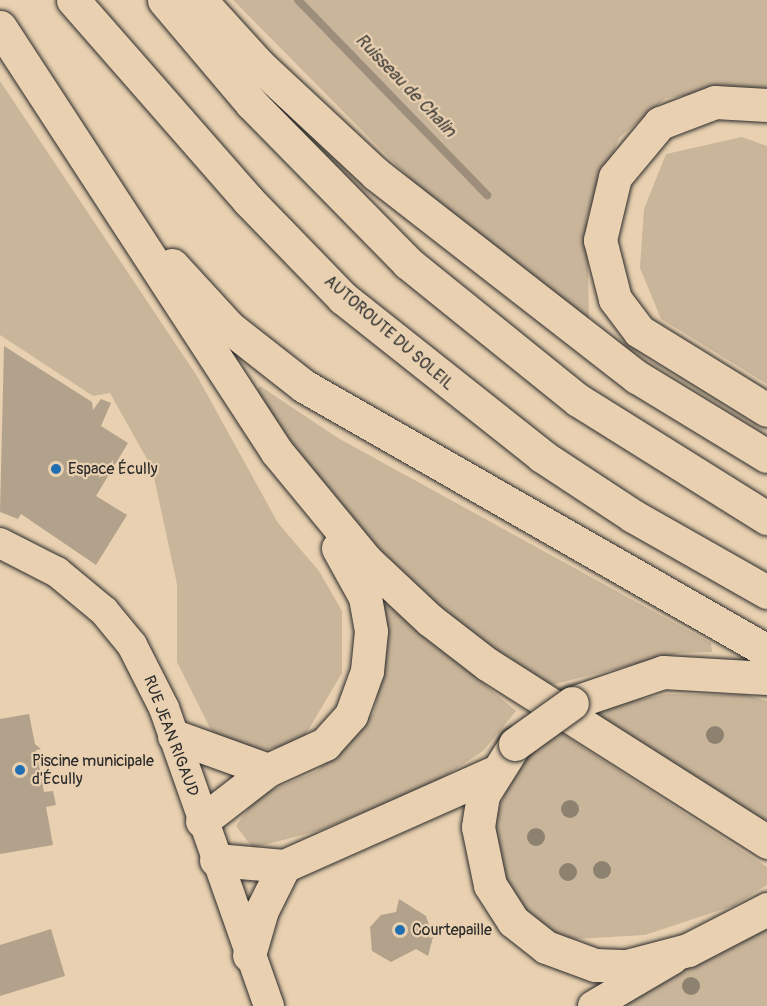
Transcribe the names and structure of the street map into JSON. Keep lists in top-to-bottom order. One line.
{"streets":{"main road":["AUTOROUTE DU SOLEIL"],"street":["RUE JEAN RIGAUD"]},"water":["Ruisseau de Chalin"],"places":["Espace Écully","Piscine municipale d'Écully","Courtepaille"]}
